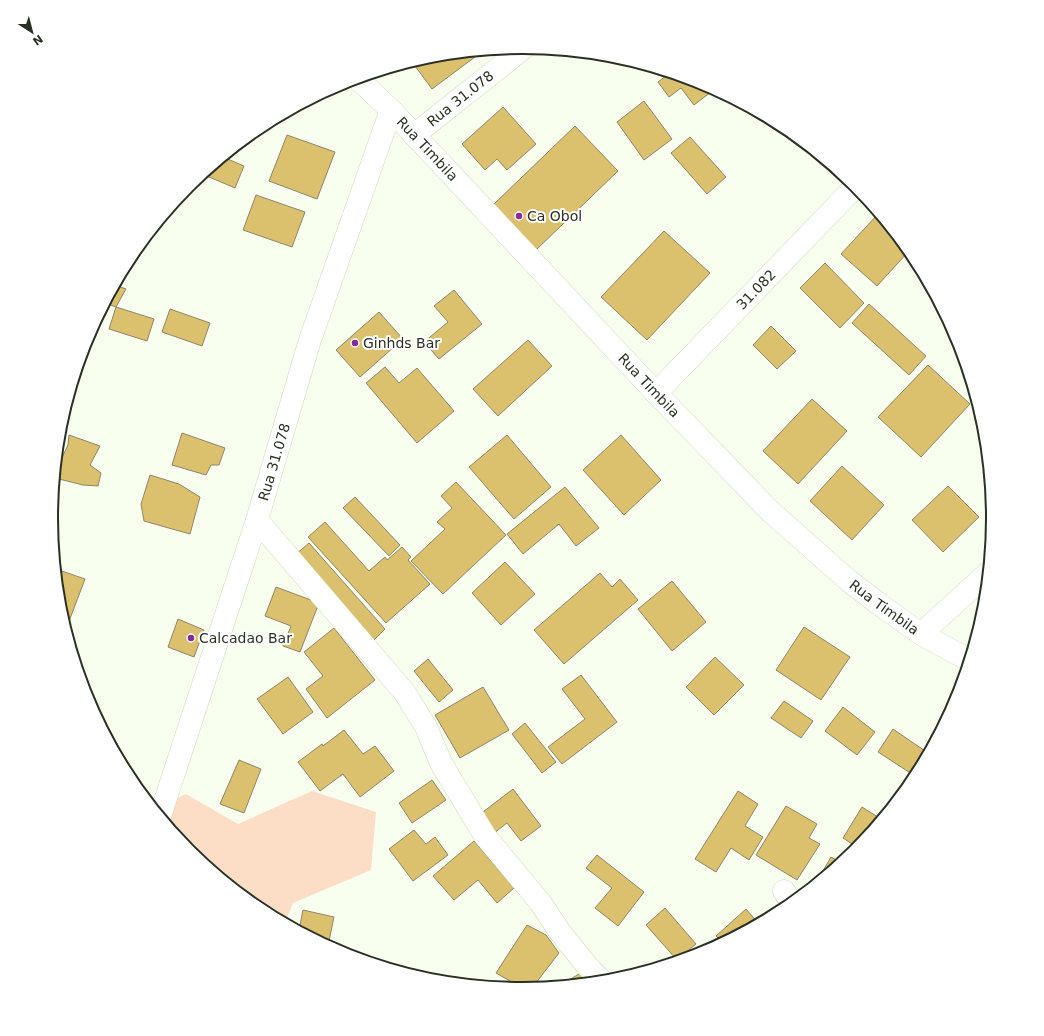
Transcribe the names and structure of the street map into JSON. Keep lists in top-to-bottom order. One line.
{"streets":{"street":["Rua 31.078","Rua Timbila","31.082"]},"crossings":[["Rua 31.078","Rua Timbila"],["Rua Timbila","31.082"]],"places":["Ca Obol","Ginhds Bar","Calcadao Bar"],"north":"bottom right"}
